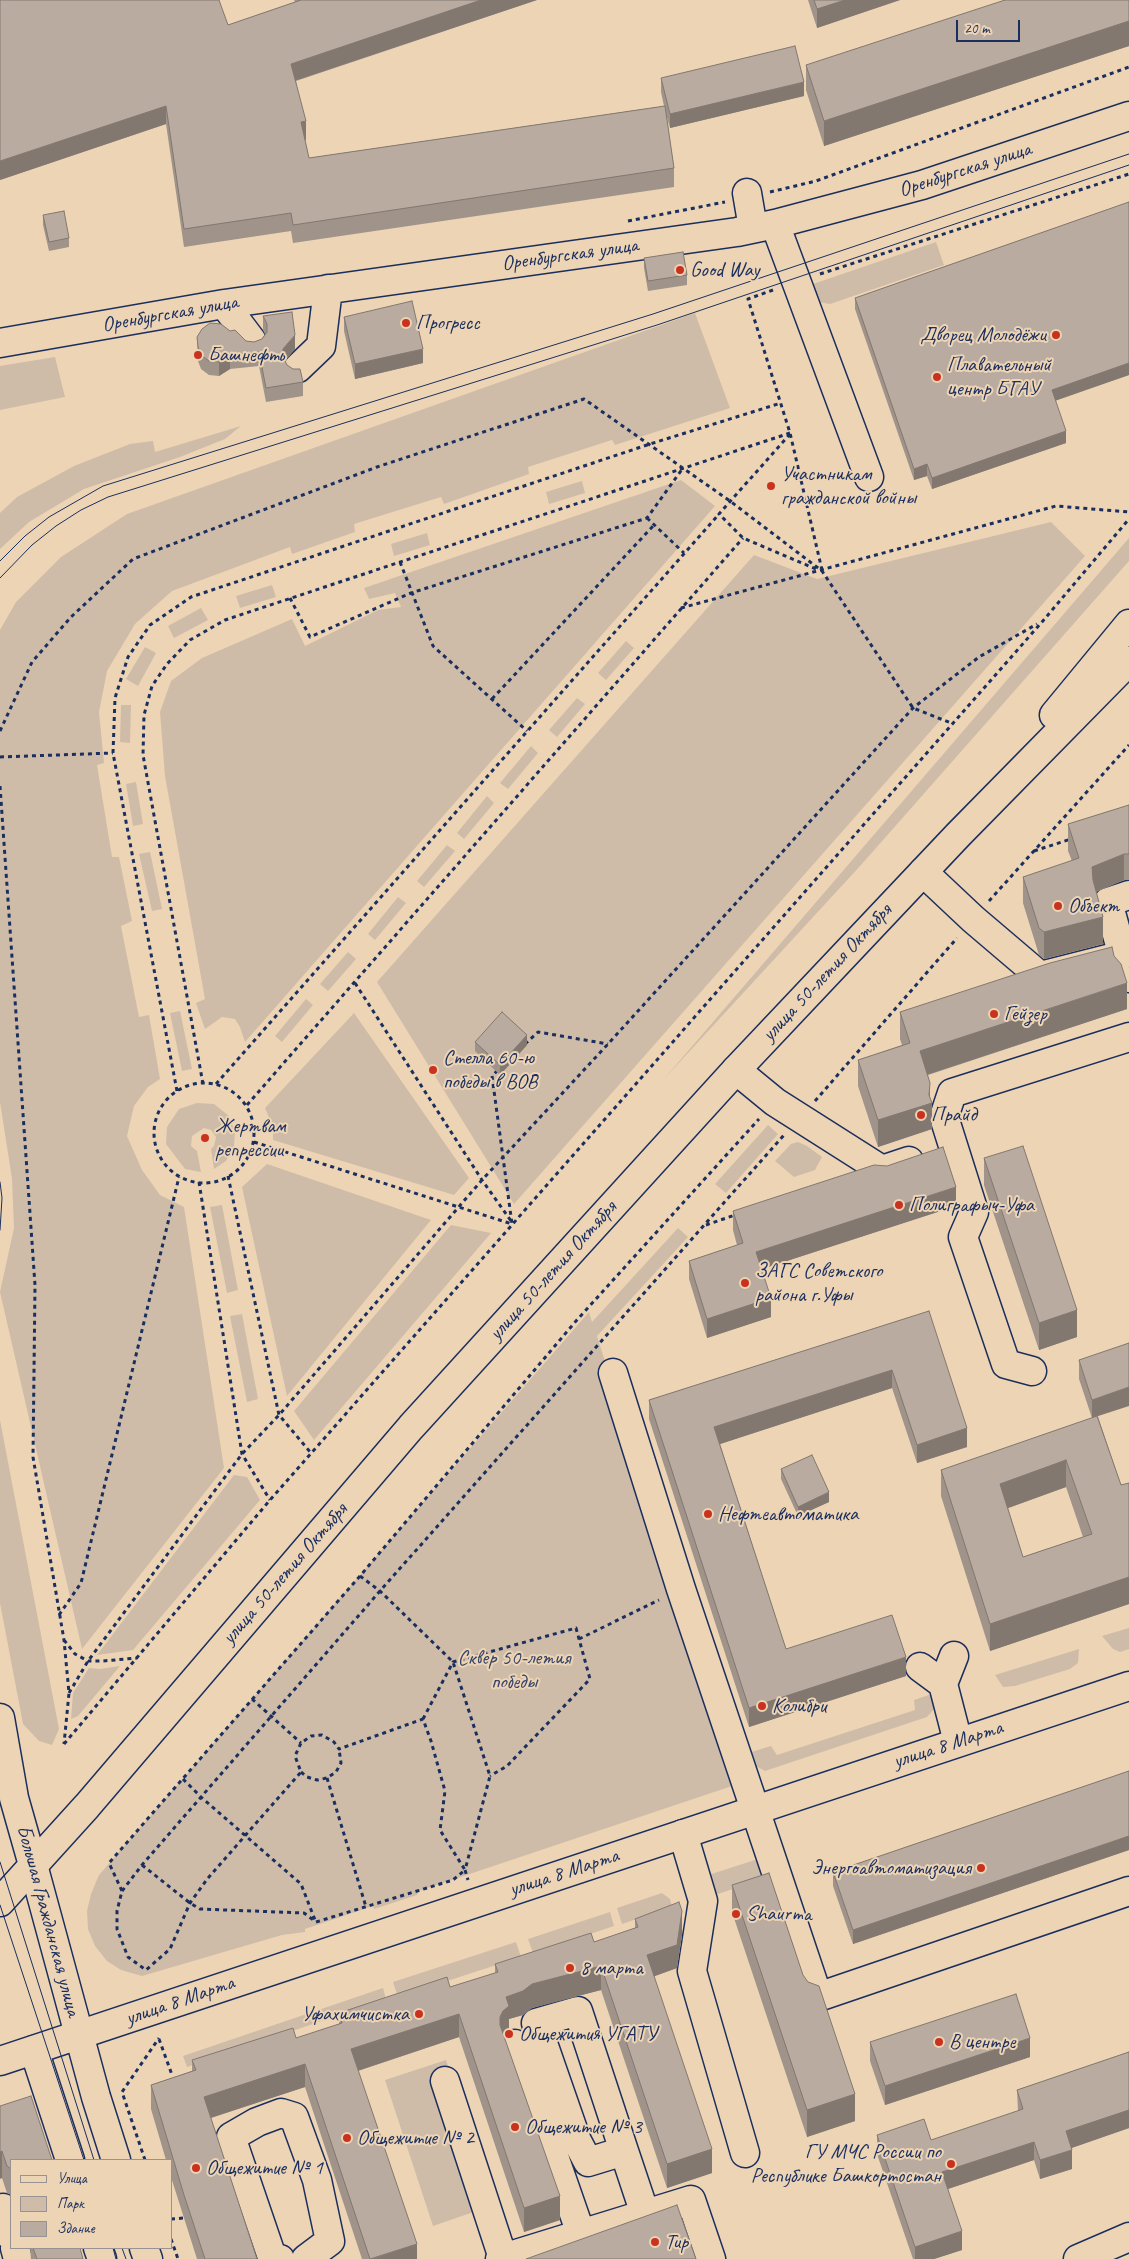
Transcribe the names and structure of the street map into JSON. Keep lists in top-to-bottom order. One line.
{"streets":{"main road":["Оренбургская улица","улица 50-летия Октября","улица 8 Марта","Большая Гражданская улица"]},"crossings":[["улица 50-летия Октября","Большая Гражданская улица"],["улица 8 Марта","Большая Гражданская улица"]],"parks":["Сквер 50-летия победы"],"places":["Good Way","Прогресс","Дворец Молодёжи","Башнефть","Плавательный центр БГАУ","Участникам гражданской войны","Объект","Гейзер","Стелла 60-ю победы в ВОВ","Прайд","Жертвам репрессии","Полиграфыч-Уфа","ЗАГС Советского района г.Уфы","Нефтеавтоматика","Колибри","Энергоавтоматизация","Shaurma","8 марта","Уфахимчистка","Общежития УГАТУ","В центре","Общежитие № 3","Общежитие № 2","ГУ МЧС России по Республике Башкортостан","Общежитие № 1","Тир"],"legend":["Улица","Парк","Здание"],"scale_bar":"20 m"}
